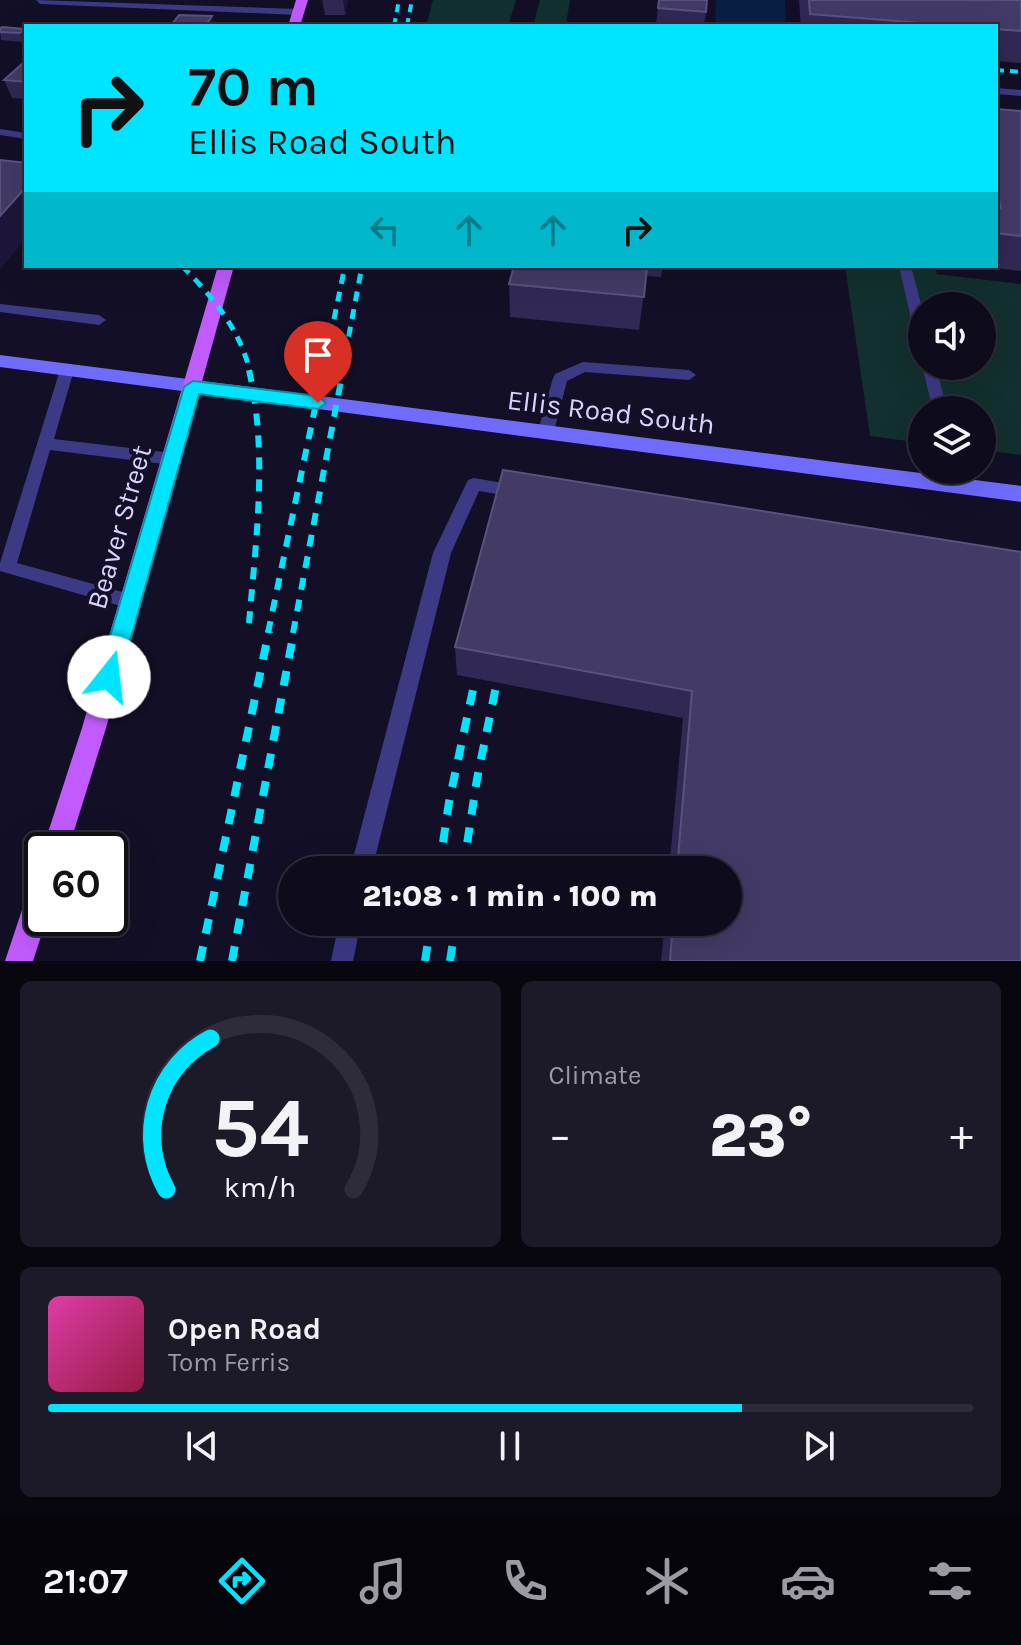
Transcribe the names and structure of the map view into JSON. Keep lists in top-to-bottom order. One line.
{"streets":{"main road":["Beaver Street"],"street":["Ellis Road South"]},"crossings":[["Ellis Road South","Beaver Street"]],"page":{"turn":["70 m","Ellis Road South"],"limit":"60","trip":"21:08 · 1 min · 100 m","tile":"Climate","heat":["−","23°","+"],"song":["Open Road","Tom Ferris"],"tabs":"21:07","gauge":["54","km/h"]}}
